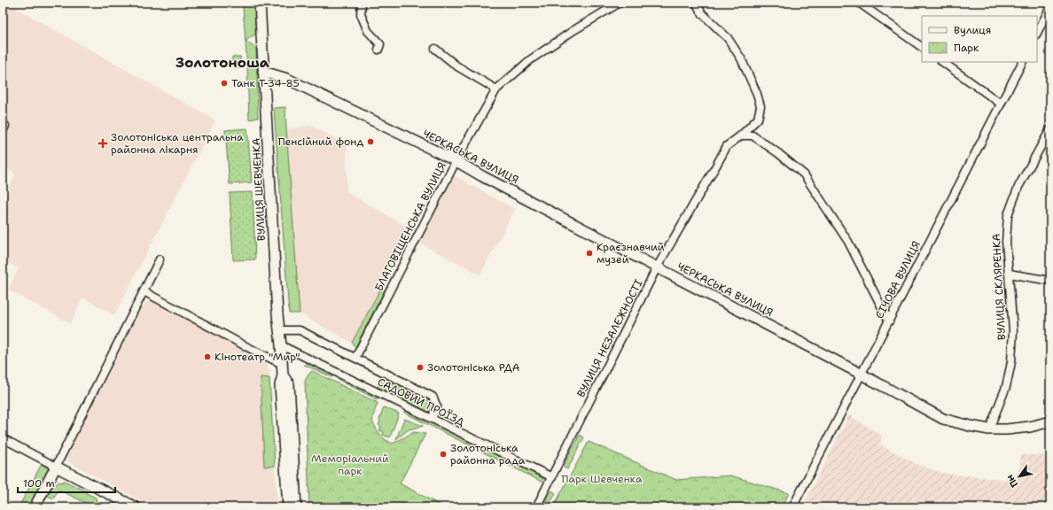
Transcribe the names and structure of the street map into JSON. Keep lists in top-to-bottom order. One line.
{"streets":{"street":["ЧЕРКАСЬКА ВУЛИЦЯ","ВУЛИЦЯ ШЕВЧЕНКА","БЛАГОВІЩЕНСЬКА ВУЛИЦЯ","СІЧОВА ВУЛИЦЯ","ВУЛИЦЯ СКЛЯРЕНКА","ВУЛИЦЯ НЕЗАЛЕЖНОСТІ","САДОВИЙ ПРОЇЗД"]},"crossings":[["ЧЕРКАСЬКА ВУЛИЦЯ","ВУЛИЦЯ ШЕВЧЕНКА"],["ЧЕРКАСЬКА ВУЛИЦЯ","БЛАГОВІЩЕНСЬКА ВУЛИЦЯ"],["ЧЕРКАСЬКА ВУЛИЦЯ","СІЧОВА ВУЛИЦЯ"],["ЧЕРКАСЬКА ВУЛИЦЯ","ВУЛИЦЯ СКЛЯРЕНКА"],["ЧЕРКАСЬКА ВУЛИЦЯ","ВУЛИЦЯ НЕЗАЛЕЖНОСТІ"],["ВУЛИЦЯ ШЕВЧЕНКА","САДОВИЙ ПРОЇЗД"],["ВУЛИЦЯ НЕЗАЛЕЖНОСТІ","САДОВИЙ ПРОЇЗД"]],"districts":["Золотоноша"],"parks":["Меморіальний парк","Парк Шевченка"],"places":{"other":["Танк Т-34-85","Пенсійний фонд","Краєзнавчий музей","Кінотеатр \"Мир\"","Золотоніська РДА","Золотоніська районна рада"],"health":["Золотоніська центральна районна лікарня"]},"legend":["Вулиця","Парк"],"scale_bar":"100 m","north":"bottom left"}
